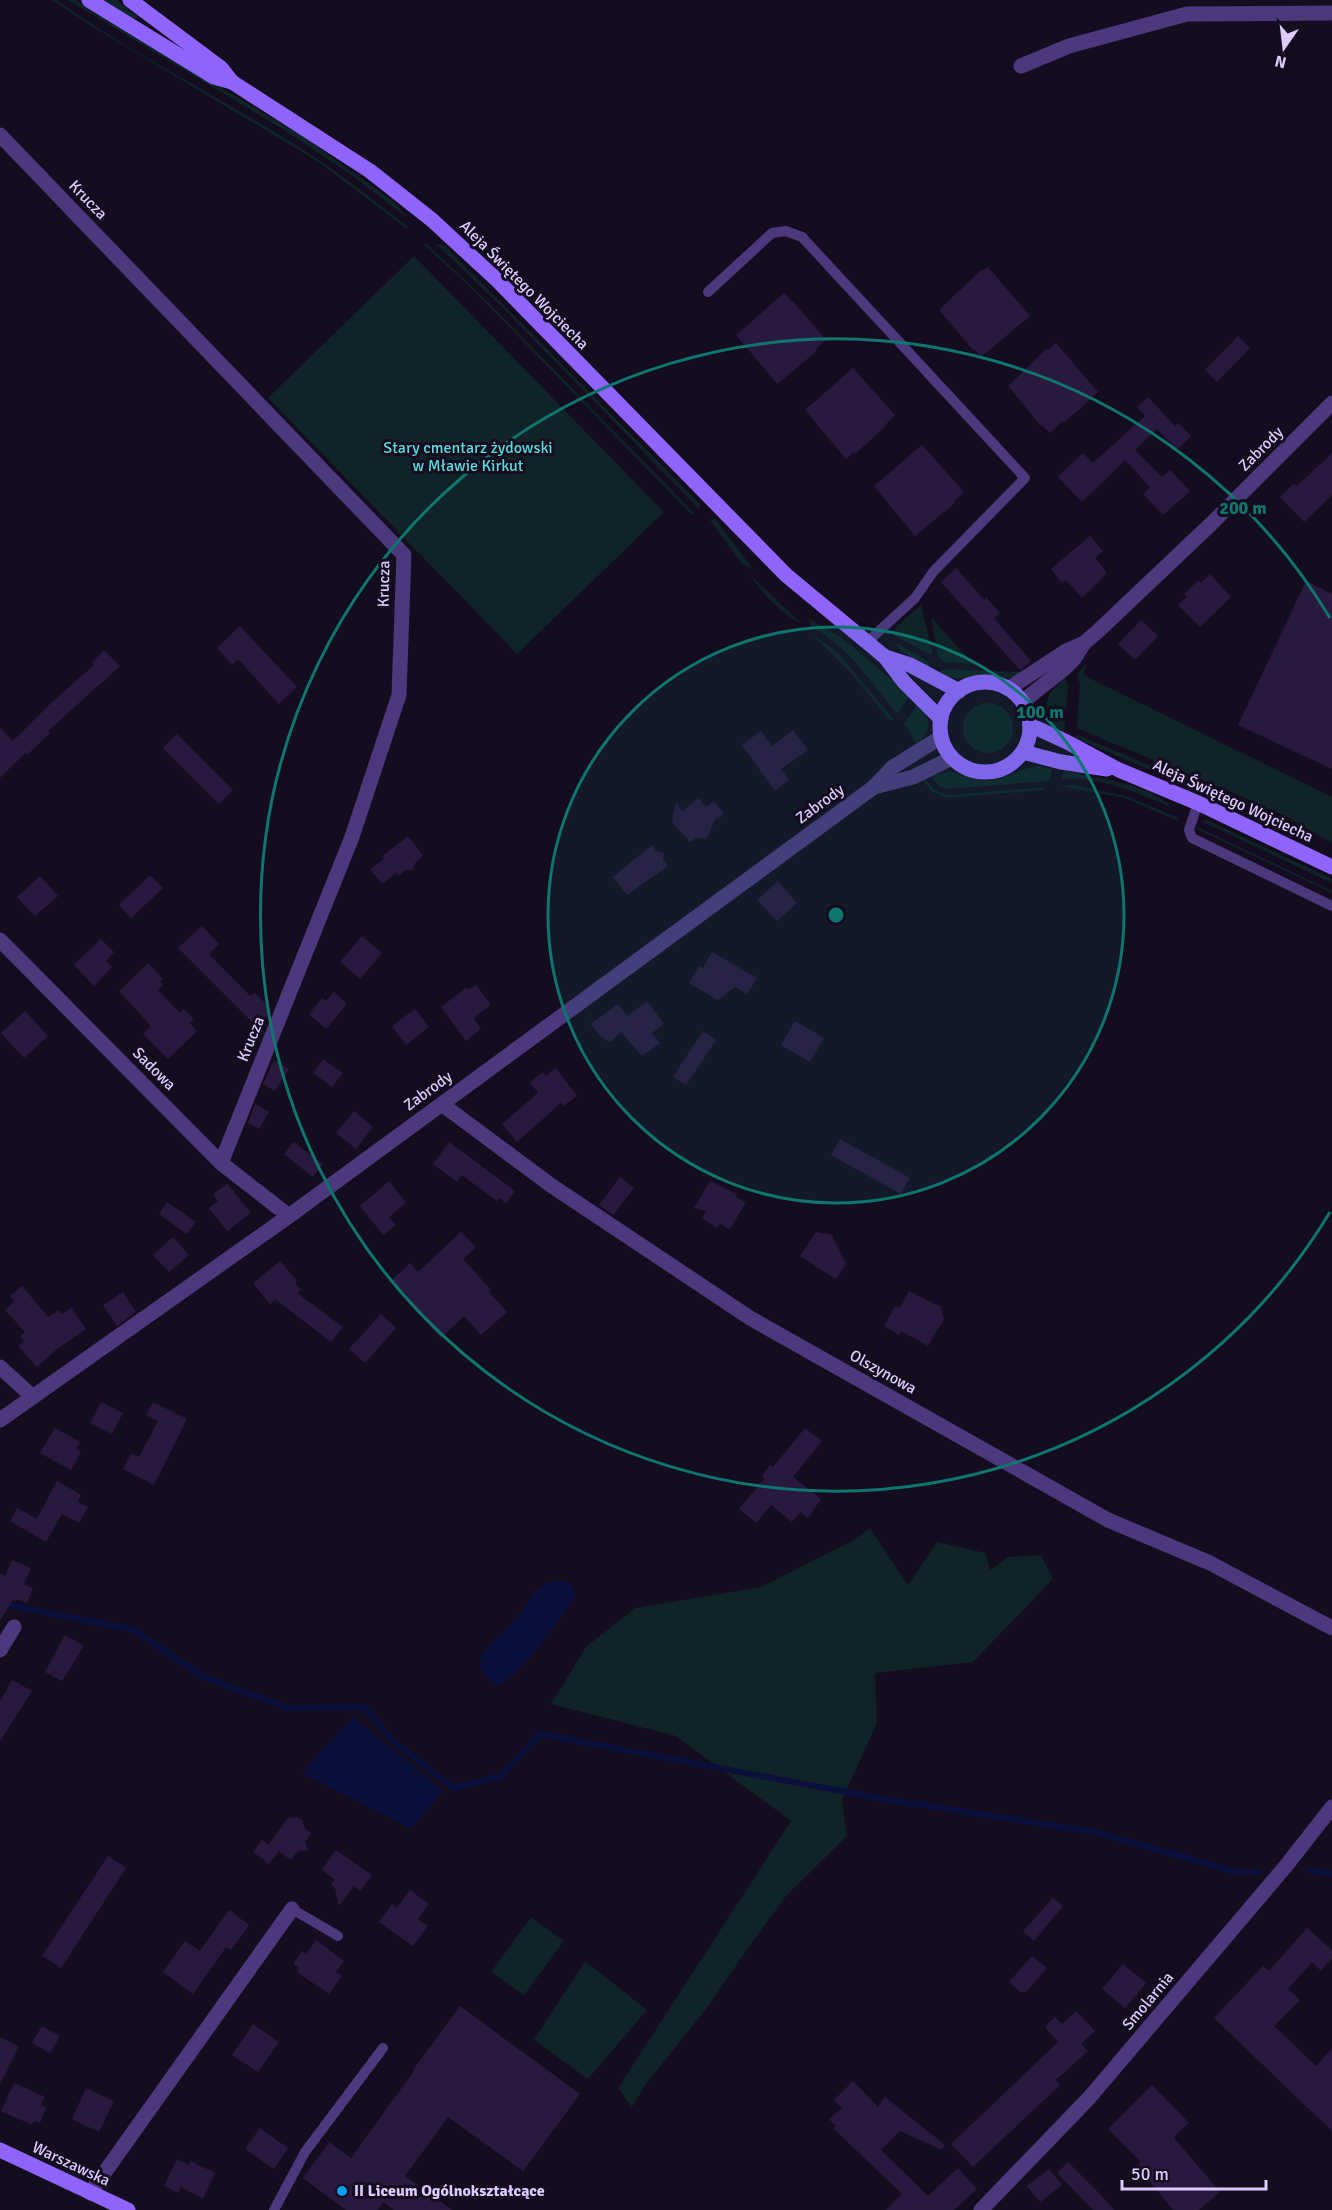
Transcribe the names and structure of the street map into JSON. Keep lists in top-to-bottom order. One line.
{"streets":{"street":["Krucza","Aleja Świętego Wojciecha","Zabrody","Sadowa","Olszynowa","Smolarnia","Warszawska"]},"crossings":[["Krucza","Sadowa"],["Aleja Świętego Wojciecha","Zabrody"],["Zabrody","Sadowa"],["Zabrody","Olszynowa"]],"parks":["Stary cmentarz żydowski w Mławie Kirkut"],"places":["II Liceum Ogólnokształcące"],"scale_bar":"50 m","north":"bottom","rings":["200 m","100 m"]}
